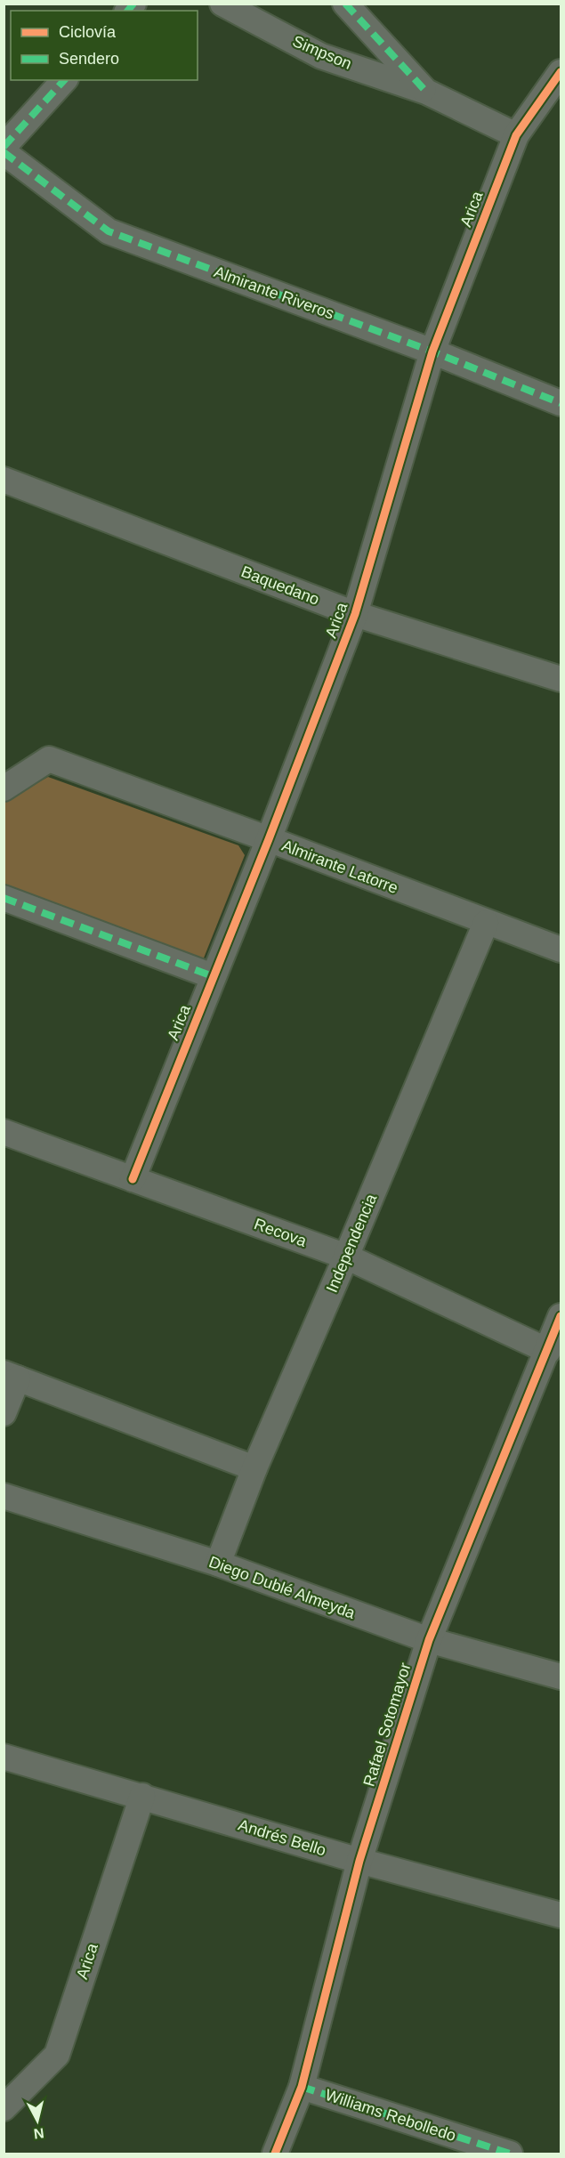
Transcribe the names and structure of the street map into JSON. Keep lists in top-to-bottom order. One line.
{"streets":{"street":["Simpson","Arica","Almirante Riveros","Baquedano","Almirante Latorre","Recova","Independencia","Diego Dublé Almeyda","Rafael Sotomayor","Andrés Bello","Williams Rebolledo"]},"crossings":[["Simpson","Arica"],["Arica","Almirante Riveros"],["Arica","Baquedano"],["Arica","Almirante Latorre"],["Arica","Recova"],["Arica","Andrés Bello"],["Almirante Latorre","Independencia"],["Recova","Independencia"],["Recova","Rafael Sotomayor"],["Independencia","Diego Dublé Almeyda"],["Diego Dublé Almeyda","Rafael Sotomayor"],["Rafael Sotomayor","Andrés Bello"],["Rafael Sotomayor","Williams Rebolledo"]],"legend":["Ciclovía","Sendero"],"north":"bottom"}
